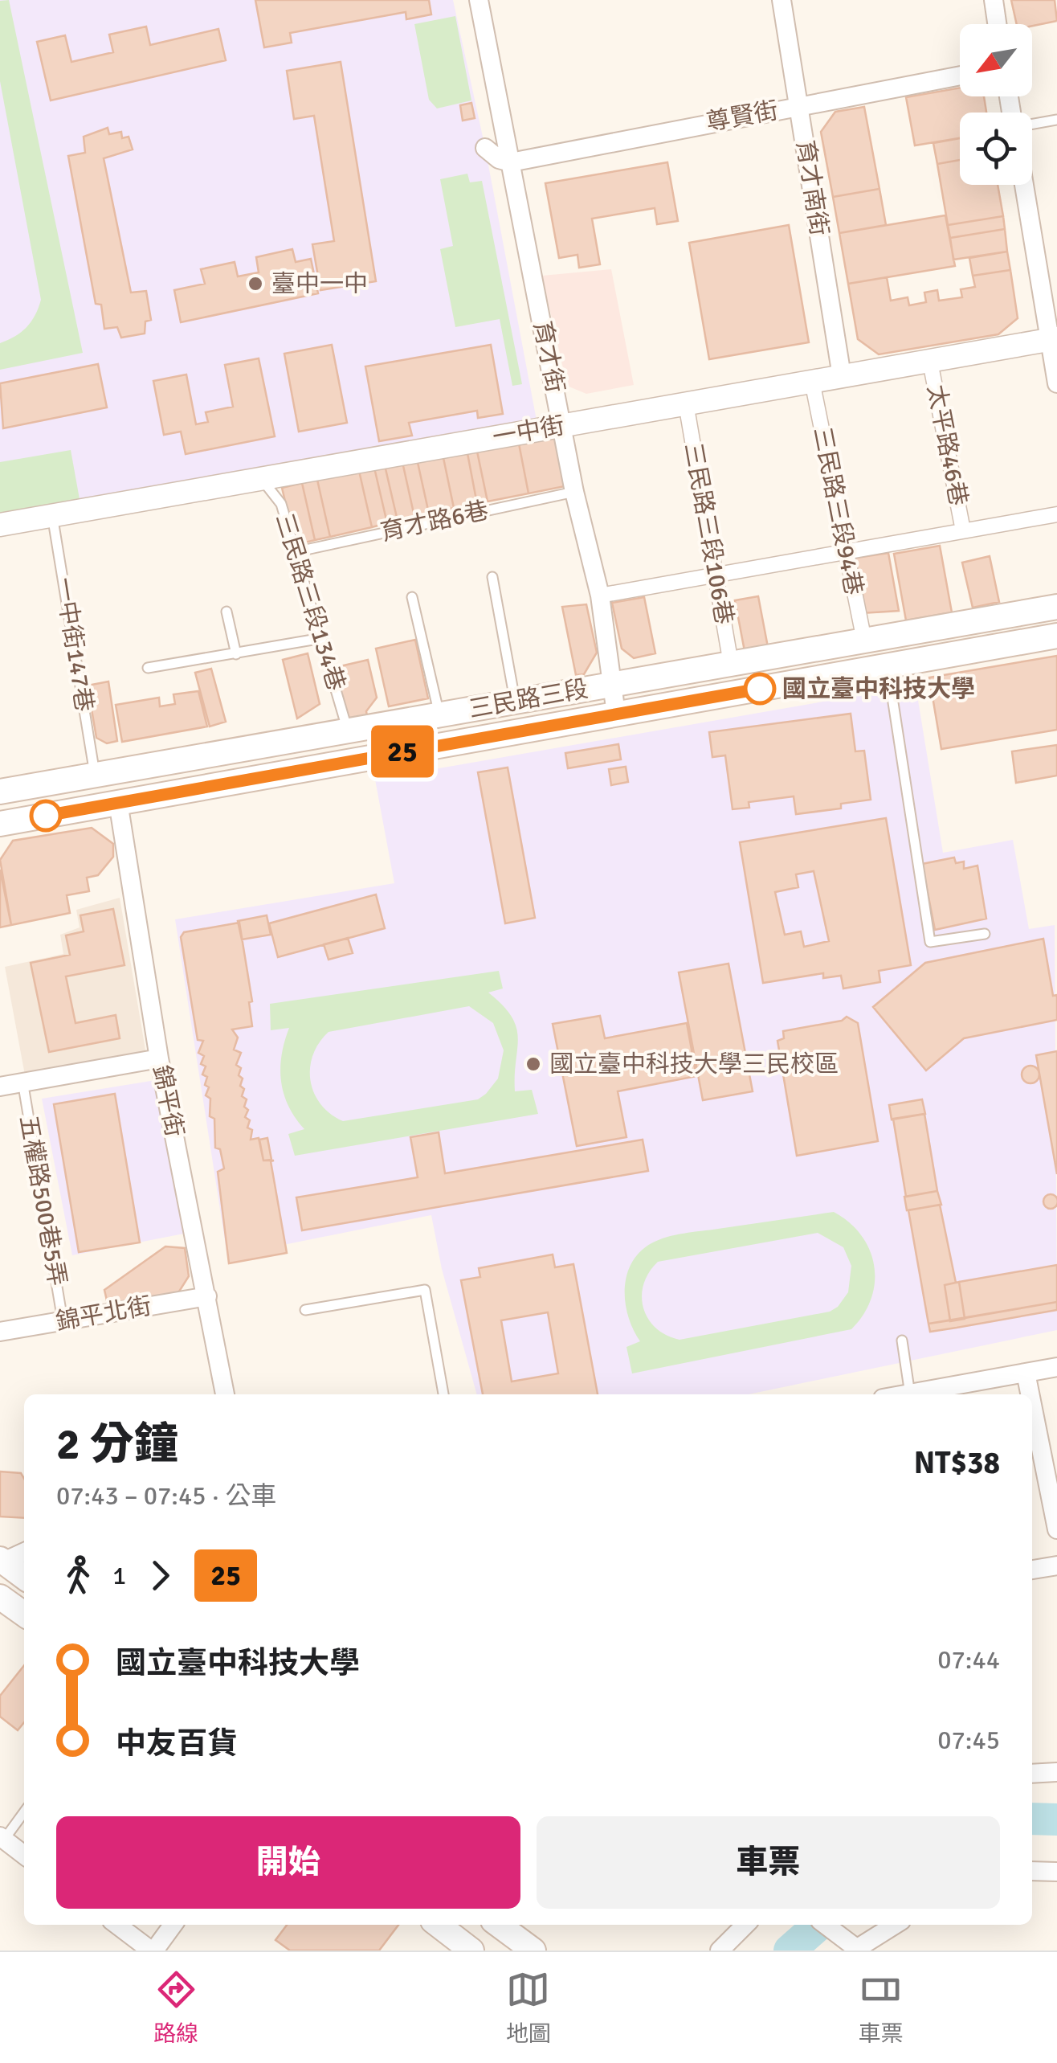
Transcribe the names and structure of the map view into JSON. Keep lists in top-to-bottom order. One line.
{"streets":{"main road":["三民路三段"],"street":["尊賢街","育才南街","育才街","一中街","太平路46巷","三民路三段94巷","三民路三段106巷","錦平街","錦平北街"],"lane":["育才路6巷","三民路三段134巷","一中街147巷","五權路500巷5弄"]},"crossings":[["尊賢街","育才南街"],["尊賢街","育才街"],["育才南街","一中街"],["育才街","一中街"],["育才街","育才路6巷"],["育才街","三民路三段"],["一中街","太平路46巷"],["一中街","三民路三段94巷"],["一中街","三民路三段106巷"],["一中街","三民路三段134巷"],["一中街","一中街147巷"],["三民路三段94巷","三民路三段"],["育才路6巷","三民路三段134巷"],["三民路三段106巷","三民路三段"],["三民路三段134巷","三民路三段"],["一中街147巷","三民路三段"],["三民路三段","錦平街"],["錦平街","錦平北街"],["五權路500巷5弄","錦平北街"]],"places":["臺中一中","國立臺中科技大學","國立臺中科技大學三民校區"],"lines":["bus line 25"],"north":"bottom left","page":{"on_map":"25","heading":["2 分鐘","07:43 – 07:45 · 公車","NT$38"],"legs":["1","25"],"list":[{"name":"國立臺中科技大學","value":"07:44"},{"name":"中友百貨","value":"07:45"}],"buttons":["開始","車票"],"tabs":["路線","地圖","車票"]}}
